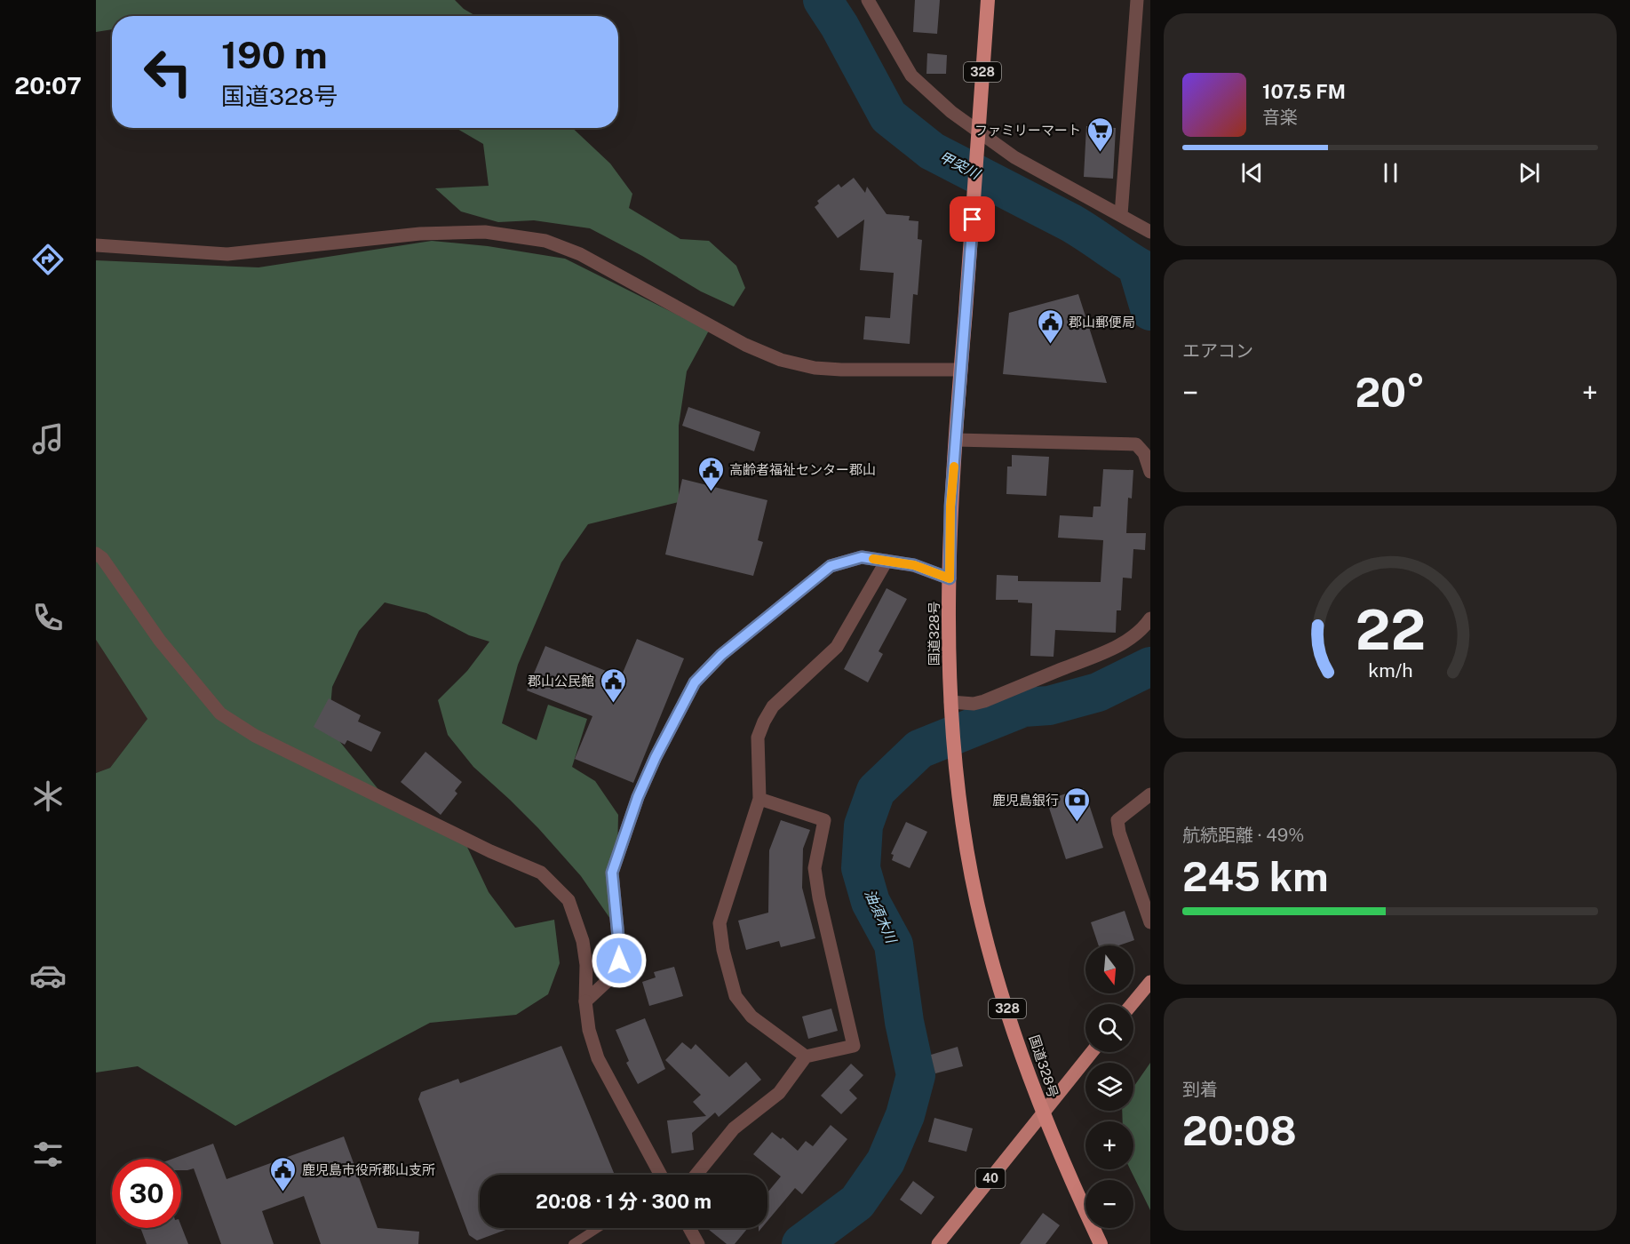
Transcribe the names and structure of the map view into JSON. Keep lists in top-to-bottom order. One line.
{"streets":{"highway":["328","国道328号"],"main road":["40"]},"crossings":[["国道328号","40"]],"water":["甲突川","油須木川"],"places":{"supermarket":["ファミリーマート"],"public building":["郡山郵便局","高齢者福祉センター郡山","郡山公民館","鹿児島市役所郡山支所"],"bank":["鹿児島銀行"]},"north":"bottom","page":{"tabs":"20:07","turn":["190 m","国道328号"],"song":["107.5 FM","音楽"],"tile":["エアコン",["航続距離 · 49%","245 km"],["到着","20:08"]],"heat":["−","20°","+"],"map_buttons":["+","−"],"limit":"30","trip":"20:08 · 1 分 · 300 m","gauge":["22","km/h"]}}
